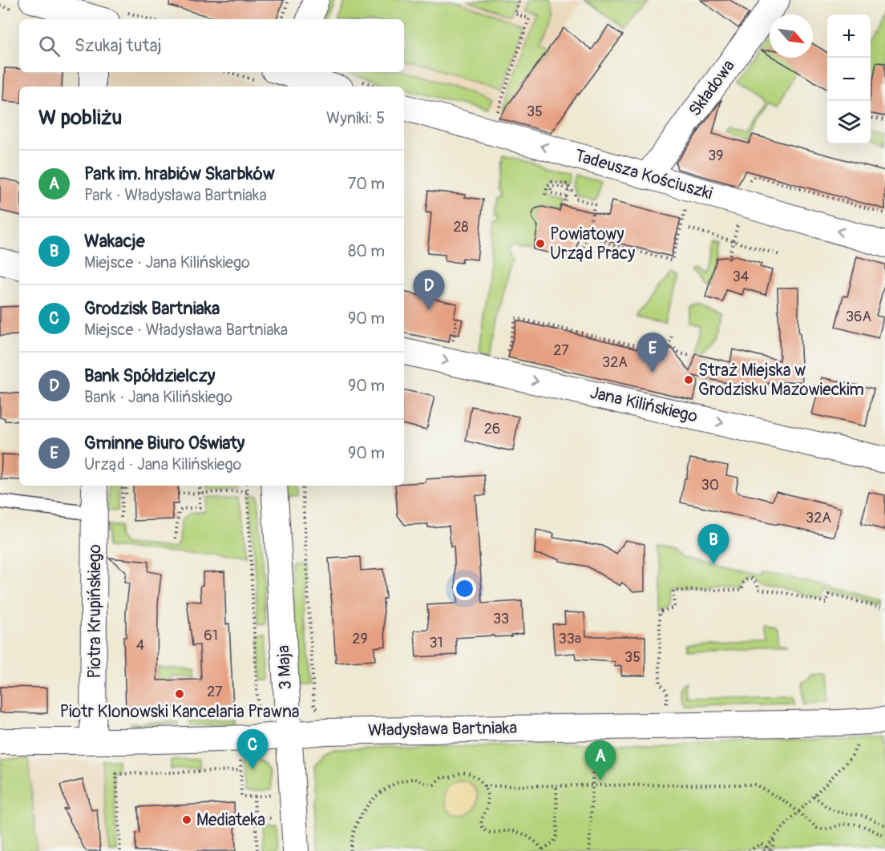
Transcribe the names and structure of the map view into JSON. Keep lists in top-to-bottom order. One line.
{"streets":{"street":["Składowa","Tadeusza Kościuszki","Jana Kilińskiego","Piotra Krupińskiego","3 Maja","Władysława Bartniaka"]},"crossings":[["Składowa","Tadeusza Kościuszki"],["Piotra Krupińskiego","Władysława Bartniaka"],["3 Maja","Władysława Bartniaka"]],"one_way":["Tadeusza Kościuszki","Jana Kilińskiego"],"places":["Powiatowy Urząd Pracy","Straż Miejska w Grodzisku Mazowieckim","Piotr Klonowski Kancelaria Prawna","Mediateka"],"house_numbers":["35","39","28","34","36A","27","32A","26","30","32A","33","61","29","33a","31","4","35","27"],"north":"bottom right","page":{"map_buttons":["+","−"],"search":"Szukaj tutaj","heading":["W pobliżu","Wyniki: 5"],"list":[{"mark":"A","name":"Park im. hrabiów Skarbków","note":"Park · Władysława Bartniaka","value":"70 m"},{"mark":"B","name":"Wakacje","note":"Miejsce · Jana Kilińskiego","value":"80 m"},{"mark":"C","name":"Grodzisk Bartniaka","note":"Miejsce · Władysława Bartniaka","value":"90 m"},{"mark":"D","name":"Bank Spółdzielczy","note":"Bank · Jana Kilińskiego","value":"90 m"},{"mark":"E","name":"Gminne Biuro Oświaty","note":"Urząd · Jana Kilińskiego","value":"90 m"}],"pins":["D","E","B","C","A"]}}
